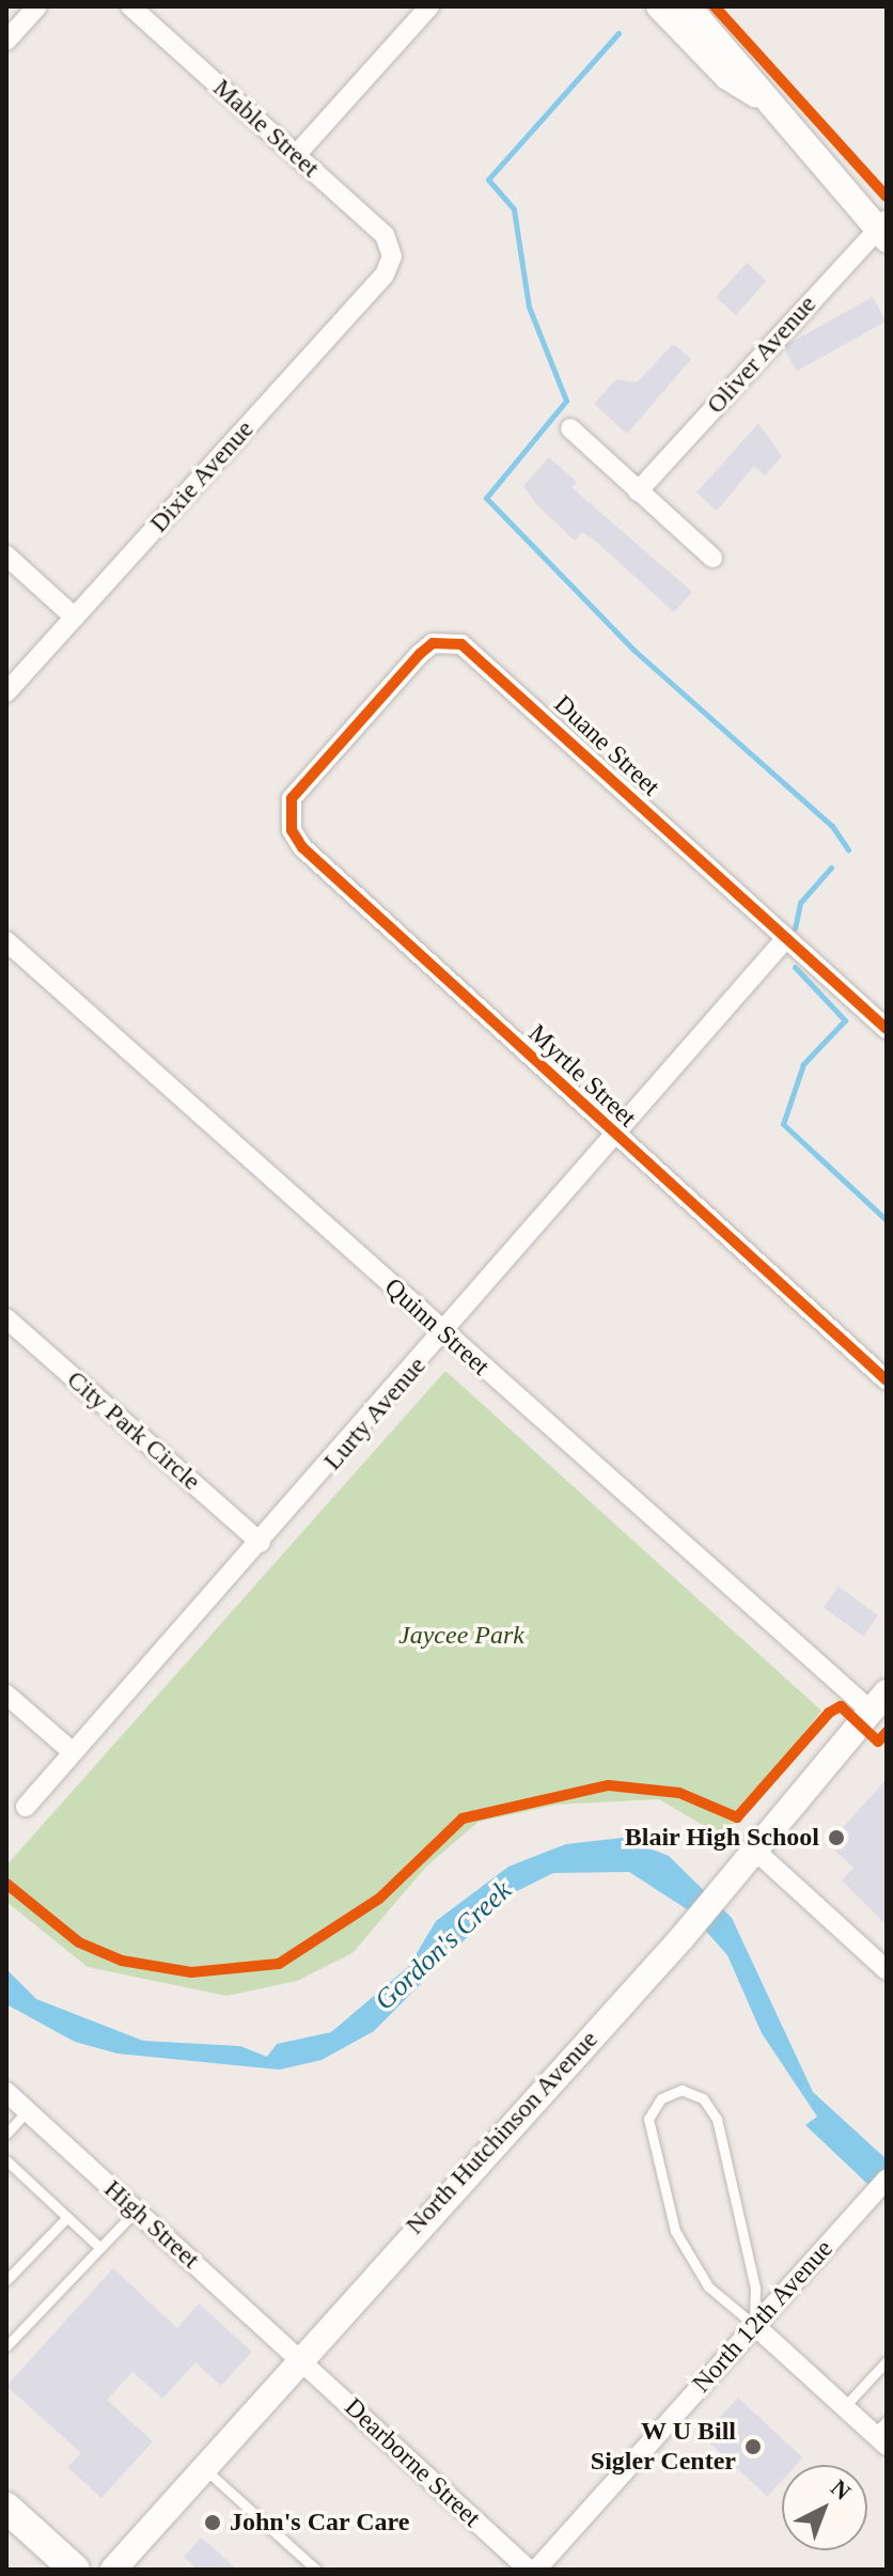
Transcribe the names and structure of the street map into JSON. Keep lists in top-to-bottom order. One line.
{"streets":{"main road":["North Hutchinson Avenue"],"street":["Mable Street","Oliver Avenue","Dixie Avenue","Duane Street","Myrtle Street","Quinn Street","Lurty Avenue","City Park Circle","High Street","North 12th Avenue","Dearborne Street"]},"crossings":[["Mable Street","Dixie Avenue"],["Duane Street","Myrtle Street"],["Duane Street","Lurty Avenue"],["Myrtle Street","Lurty Avenue"],["Quinn Street","Lurty Avenue"],["Quinn Street","North Hutchinson Avenue"],["Lurty Avenue","City Park Circle"],["North Hutchinson Avenue","High Street"],["North Hutchinson Avenue","Dearborne Street"],["High Street","Dearborne Street"]],"water":["Gordon's Creek"],"parks":["Jaycee Park"],"places":["Blair High School","W U Bill Sigler Center","John's Car Care"],"north":"top right"}
